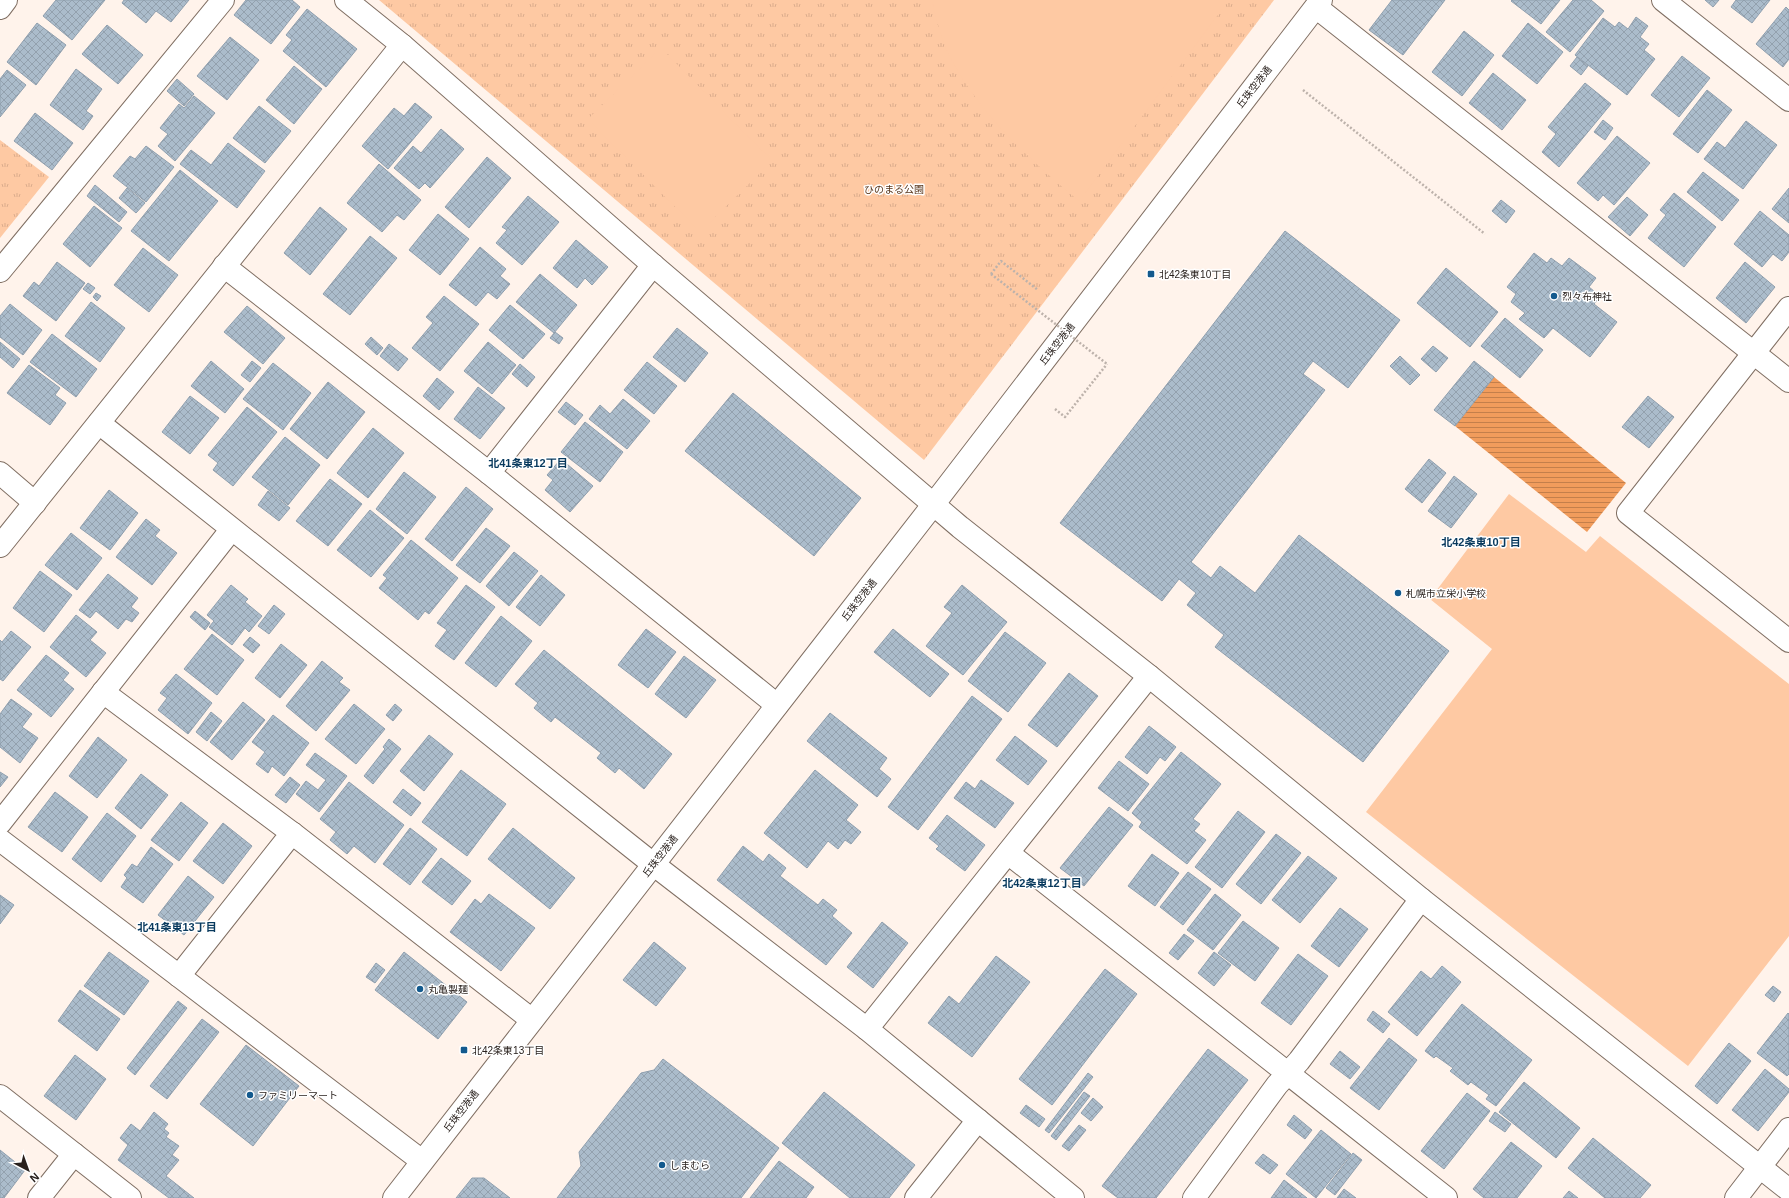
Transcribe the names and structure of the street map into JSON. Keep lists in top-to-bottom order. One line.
{"streets":{"street":["丘珠空港通"]},"districts":["北41条東12丁目","北42条東10丁目","北42条東12丁目","北41条東13丁目"],"parks":["ひのまる公園"],"places":{"transit":["北42条東10丁目","北42条東13丁目"],"other":["烈々布神社","札幌市立栄小学校","丸亀製麺","ファミリーマート","しまむら"]},"north":"bottom right"}
